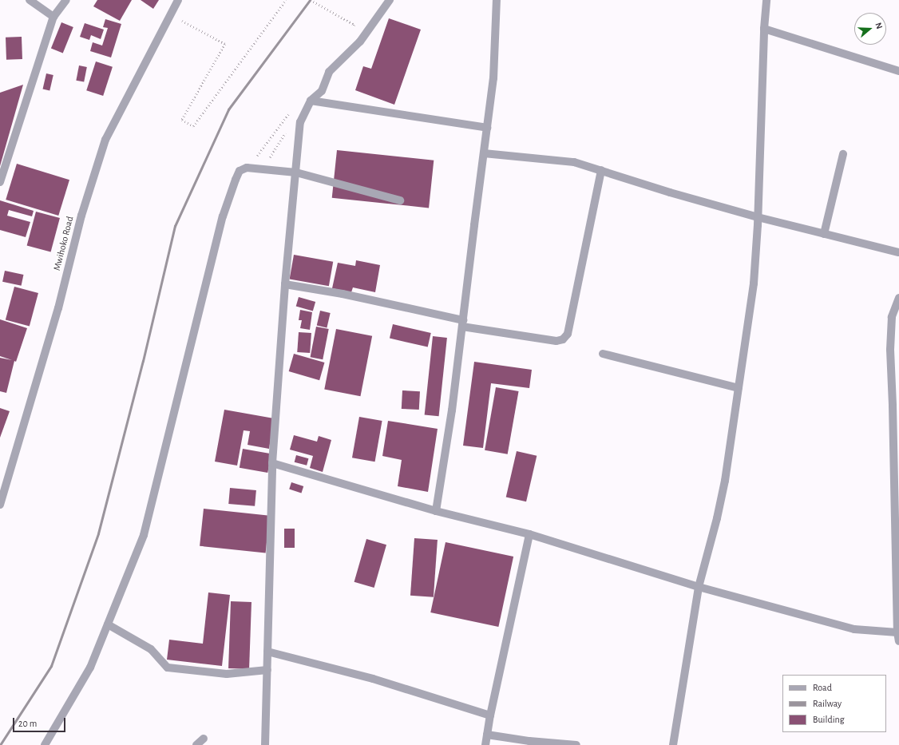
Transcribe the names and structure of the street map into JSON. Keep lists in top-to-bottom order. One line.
{"streets":{"street":["Mwihoko Road"]},"legend":["Road","Railway","Building"],"scale_bar":"20 m","north":"right"}
